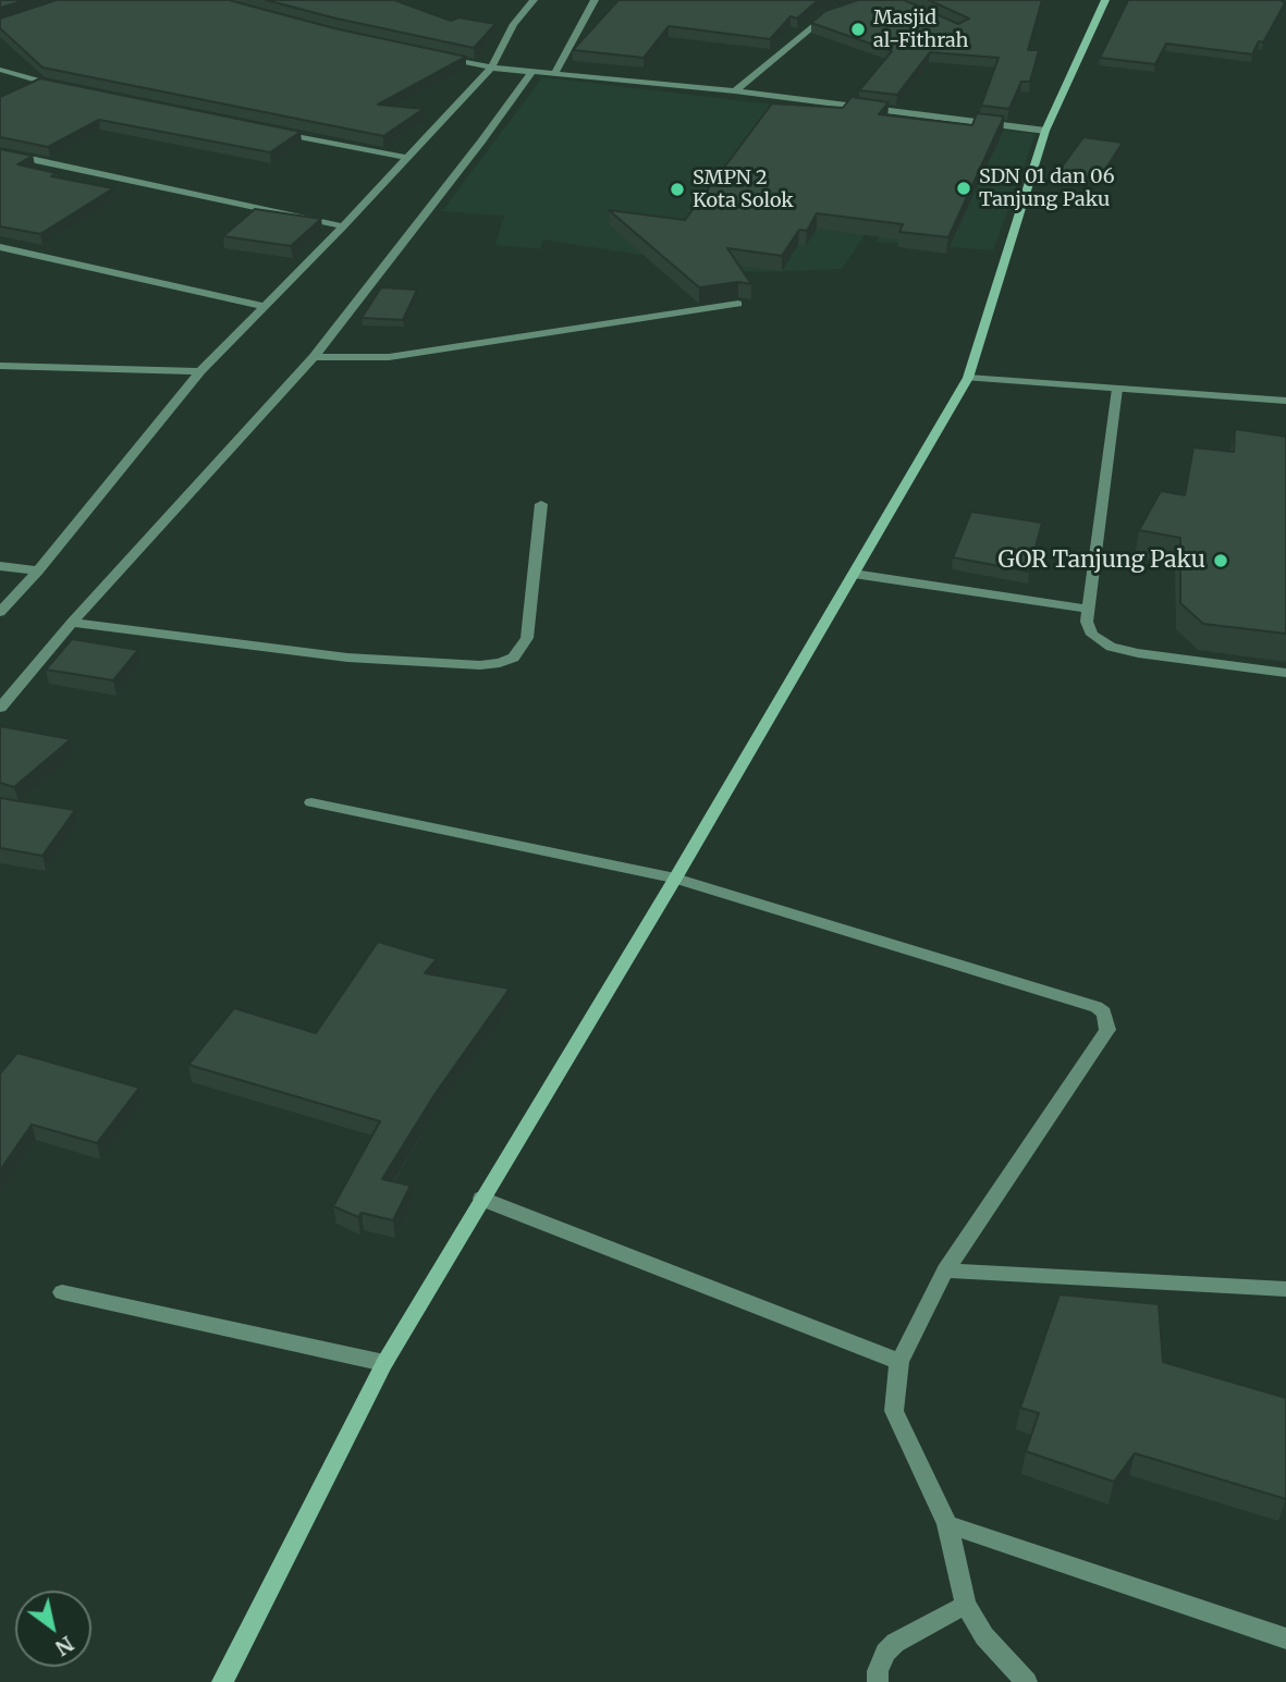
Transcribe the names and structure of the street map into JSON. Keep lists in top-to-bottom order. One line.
{"places":["Masjid al-Fithrah","SDN 01 dan 06 Tanjung Paku","SMPN 2 Kota Solok","GOR Tanjung Paku"],"north":"bottom right"}
